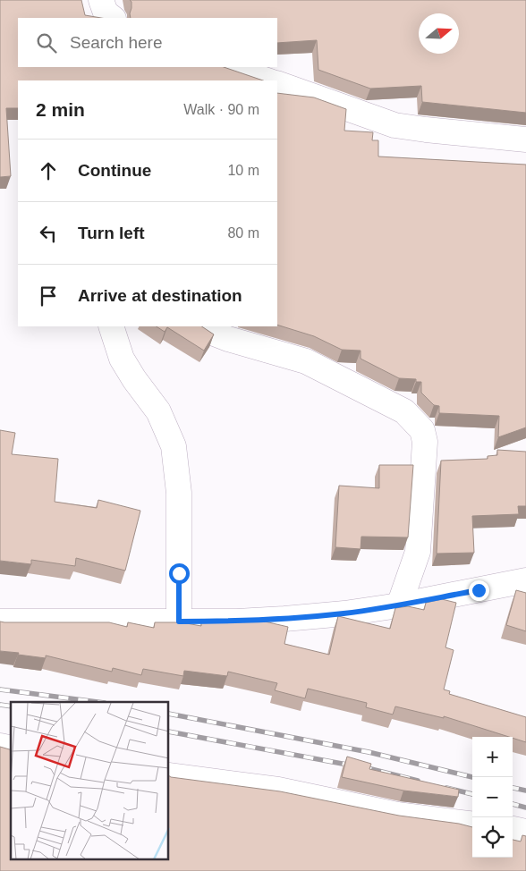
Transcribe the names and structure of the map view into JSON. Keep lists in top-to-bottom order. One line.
{"north":"right","page":{"search":"Search here","heading":["2 min","Walk · 90 m"],"list":[["Continue","10 m"],["Turn left","80 m"],"Arrive at destination"],"map_buttons":["+","−"]}}
